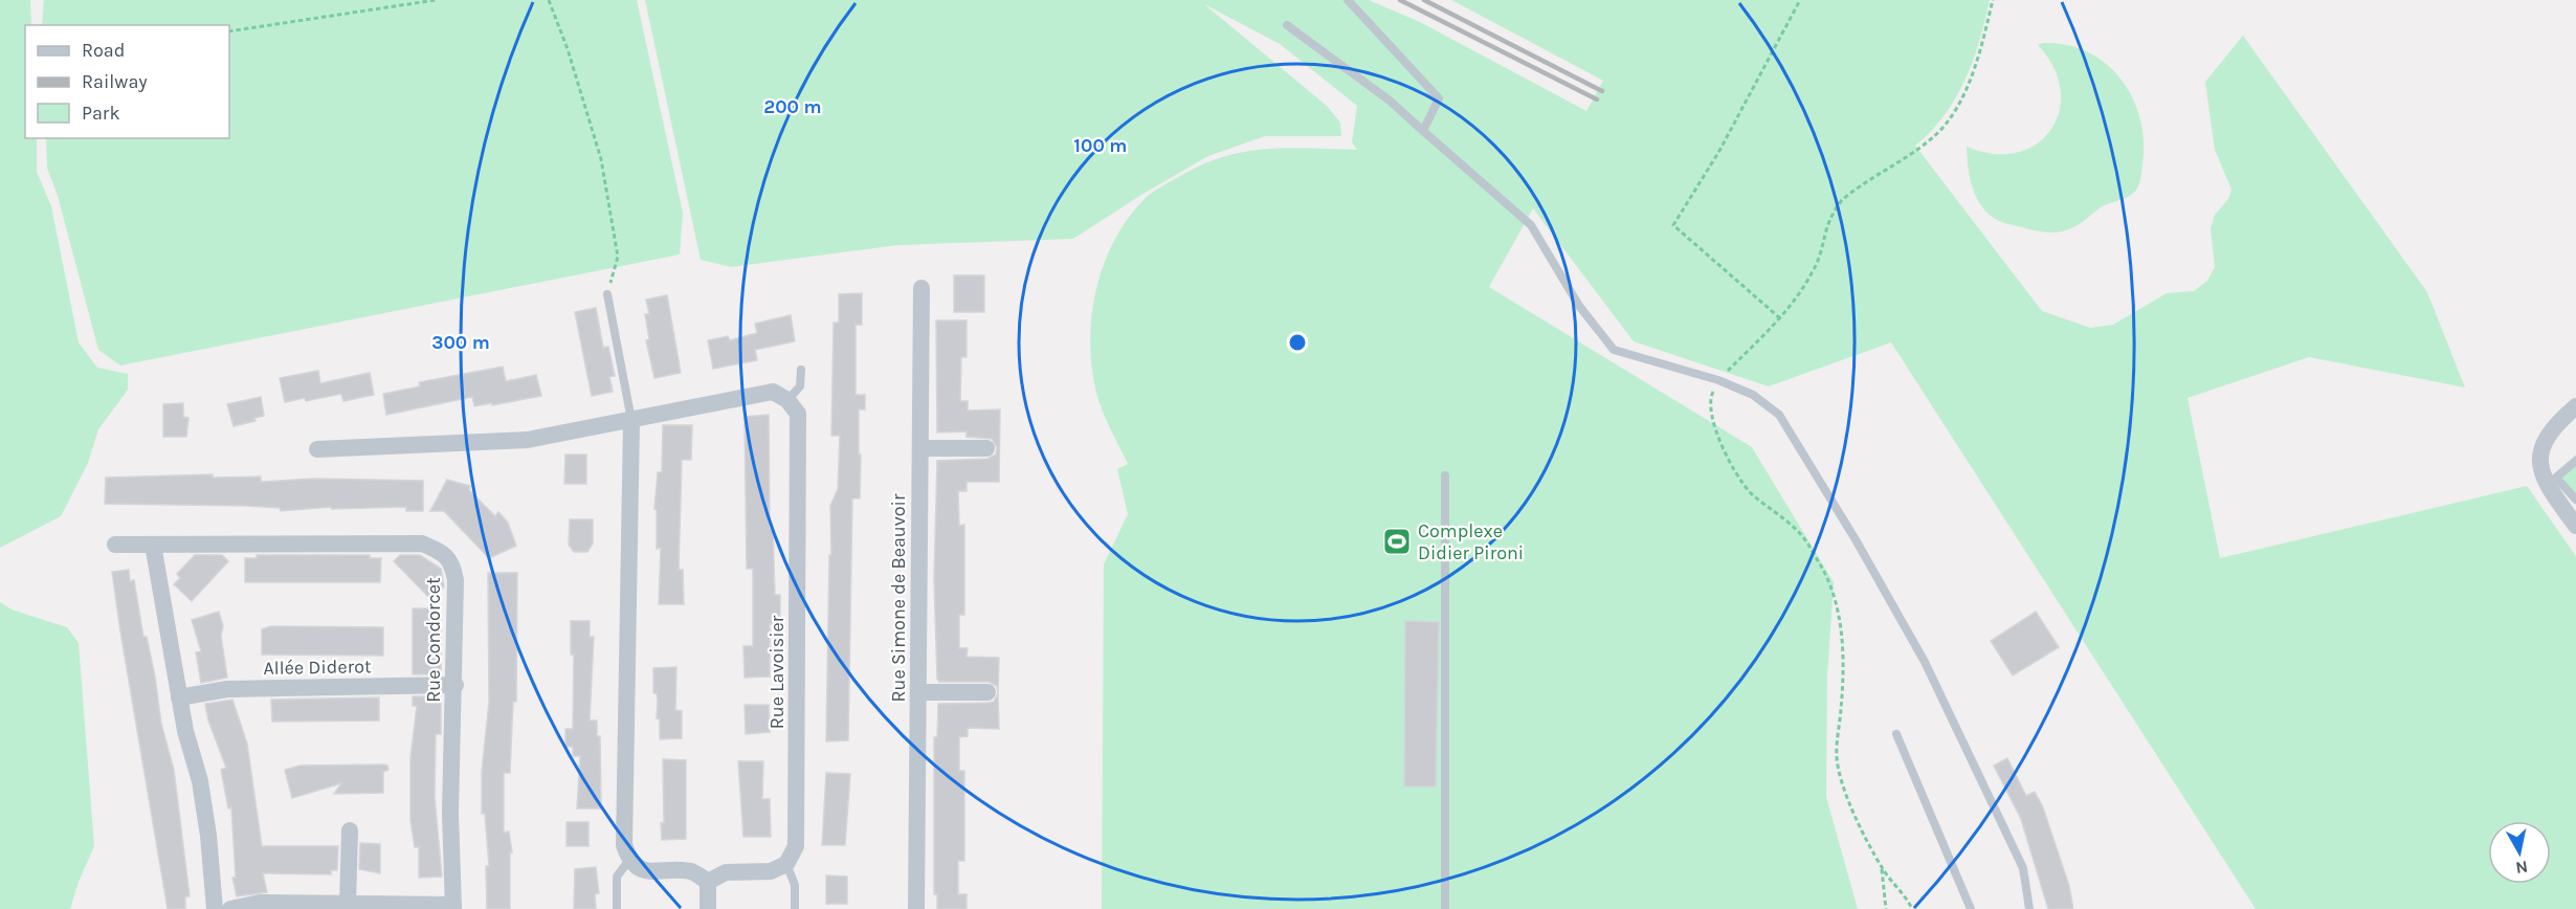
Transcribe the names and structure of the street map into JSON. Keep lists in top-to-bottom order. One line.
{"streets":{"street":["Rue Simone de Beauvoir","Rue Condorcet","Allée Diderot","Rue Lavoisier"]},"crossings":[["Rue Condorcet","Allée Diderot"]],"places":{"sports":["Complexe Didier Pironi"]},"legend":["Road","Railway","Park"],"north":"bottom","rings":["200 m","100 m","300 m"]}
